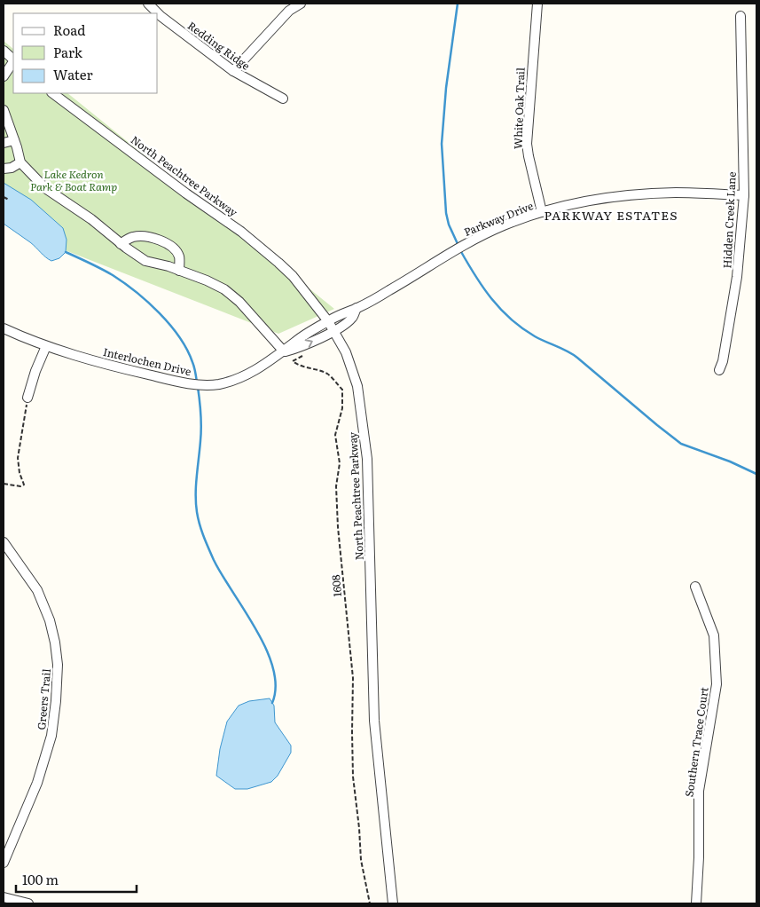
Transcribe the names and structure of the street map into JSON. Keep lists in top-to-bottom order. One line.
{"streets":{"street":["Redding Ridge","White Oak Trail","North Peachtree Parkway","Parkway Drive","Hidden Creek Lane","Interlochen Drive","Greers Trail","Southern Trace Court"],"path":["1608"]},"crossings":[["White Oak Trail","Parkway Drive"],["North Peachtree Parkway","Parkway Drive"],["North Peachtree Parkway","Interlochen Drive"],["Parkway Drive","Hidden Creek Lane"],["Parkway Drive","Interlochen Drive"]],"districts":["PARKWAY ESTATES"],"parks":["Lake Kedron Park & Boat Ramp"],"legend":["Road","Park","Water"],"scale_bar":"100 m"}
